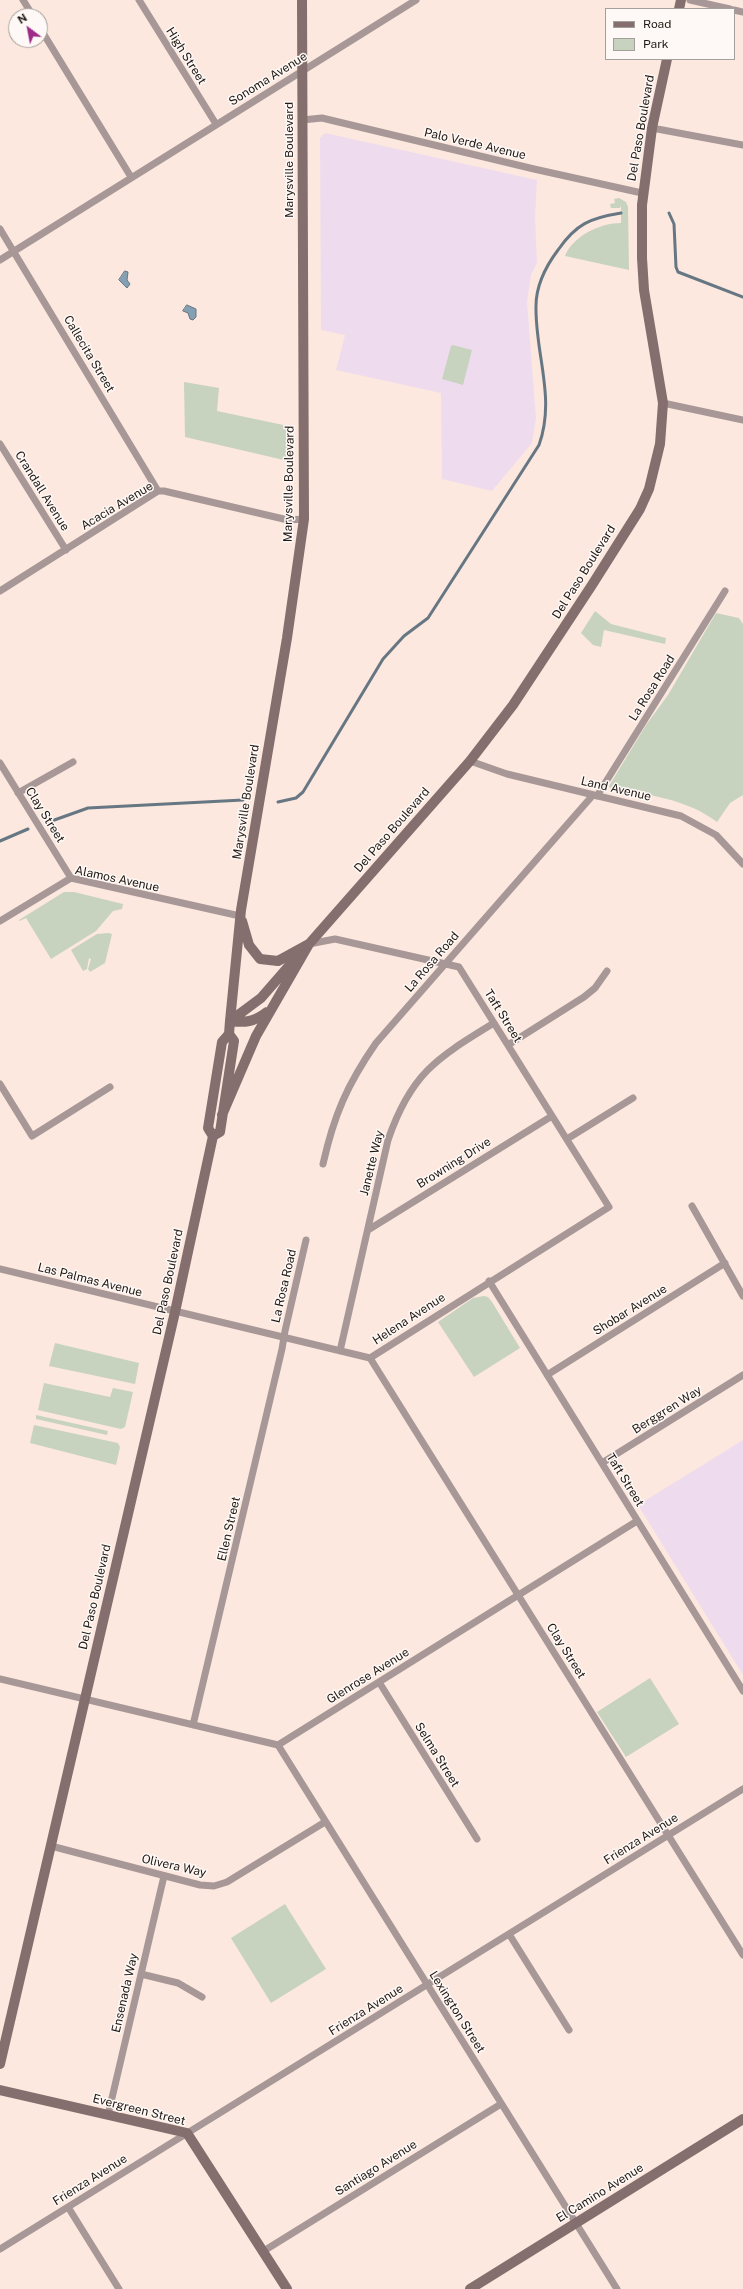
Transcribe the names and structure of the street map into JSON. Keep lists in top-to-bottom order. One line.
{"streets":{"main road":["Del Paso Boulevard","Marysville Boulevard","Evergreen Street","El Camino Avenue"],"street":["High Street","Sonoma Avenue","Palo Verde Avenue","Callecita Street","Crandall Avenue","Acacia Avenue","La Rosa Road","Land Avenue","Clay Street","Alamos Avenue","Taft Street","Janette Way","Browning Drive","Las Palmas Avenue","Shobar Avenue","Helena Avenue","Berggren Way","Ellen Street","Glenrose Avenue","Selma Street","Frienza Avenue","Olivera Way","Ensenada Way","Lexington Street","Santiago Avenue"]},"crossings":[["High Street","Sonoma Avenue"],["Sonoma Avenue","Marysville Boulevard"],["Sonoma Avenue","Callecita Street"],["Del Paso Boulevard","Palo Verde Avenue"],["Del Paso Boulevard","Marysville Boulevard"],["Del Paso Boulevard","Land Avenue"],["Del Paso Boulevard","Taft Street"],["Del Paso Boulevard","Las Palmas Avenue"],["Del Paso Boulevard","Helena Avenue"],["Del Paso Boulevard","Olivera Way"],["Palo Verde Avenue","Marysville Boulevard"],["Marysville Boulevard","Acacia Avenue"],["Marysville Boulevard","Alamos Avenue"],["Callecita Street","Acacia Avenue"],["Crandall Avenue","Acacia Avenue"],["La Rosa Road","Land Avenue"],["La Rosa Road","Taft Street"],["La Rosa Road","Helena Avenue"],["La Rosa Road","Ellen Street"],["Clay Street","Alamos Avenue"],["Clay Street","Helena Avenue"],["Clay Street","Glenrose Avenue"],["Clay Street","Frienza Avenue"],["Taft Street","Janette Way"],["Taft Street","Browning Drive"],["Taft Street","Shobar Avenue"],["Taft Street","Helena Avenue"],["Taft Street","Berggren Way"],["Taft Street","Glenrose Avenue"],["Janette Way","Browning Drive"],["Janette Way","Helena Avenue"],["Las Palmas Avenue","Helena Avenue"],["Helena Avenue","Ellen Street"],["Glenrose Avenue","Selma Street"],["Glenrose Avenue","Lexington Street"],["Frienza Avenue","Lexington Street"],["Frienza Avenue","Evergreen Street"],["Olivera Way","Ensenada Way"],["Olivera Way","Lexington Street"],["Ensenada Way","Evergreen Street"],["Lexington Street","Santiago Avenue"],["Lexington Street","El Camino Avenue"],["Evergreen Street","Santiago Avenue"]],"legend":["Road","Park"],"north":"top left"}
